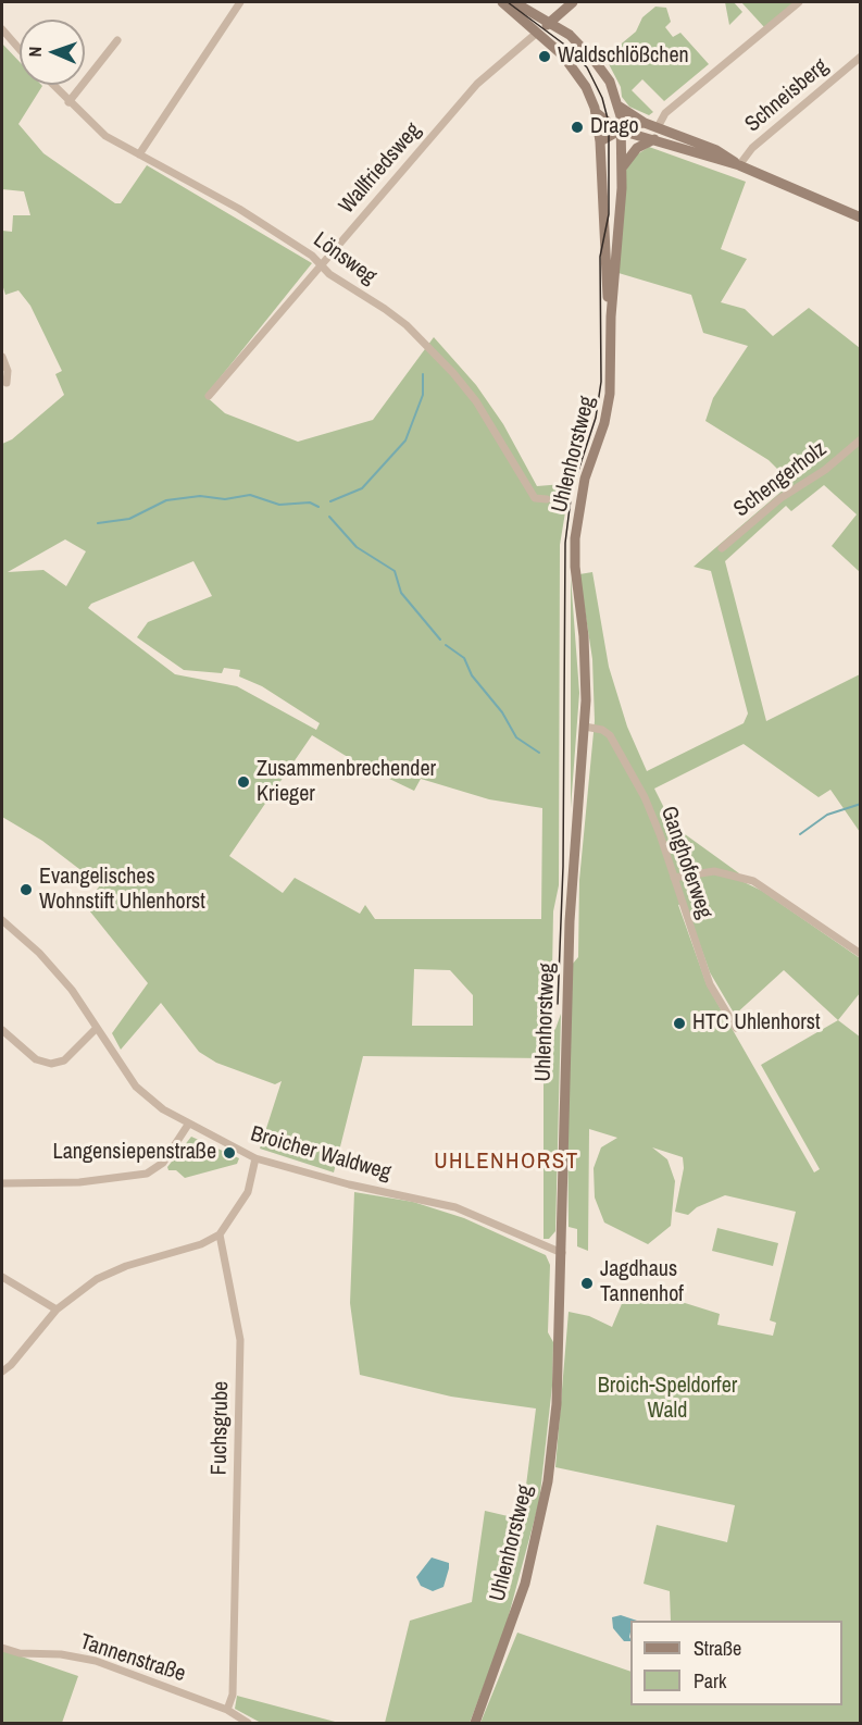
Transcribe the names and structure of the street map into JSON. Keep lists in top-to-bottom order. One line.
{"streets":{"main road":["Uhlenhorstweg"],"street":["Schneisberg","Wallfriedsweg","Lönsweg","Schengerholz","Ganghoferweg","Broicher Waldweg","Fuchsgrube","Tannenstraße"]},"crossings":[["Wallfriedsweg","Lönsweg"],["Uhlenhorstweg","Ganghoferweg"],["Uhlenhorstweg","Broicher Waldweg"],["Fuchsgrube","Tannenstraße"]],"districts":["UHLENHORST"],"parks":["Broich-Speldorfer Wald"],"places":["Waldschlößchen","Drago","Zusammenbrechender Krieger","Evangelisches Wohnstift Uhlenhorst","HTC Uhlenhorst","Langensiepenstraße","Jagdhaus Tannenhof"],"legend":["Straße","Park"],"north":"left"}
